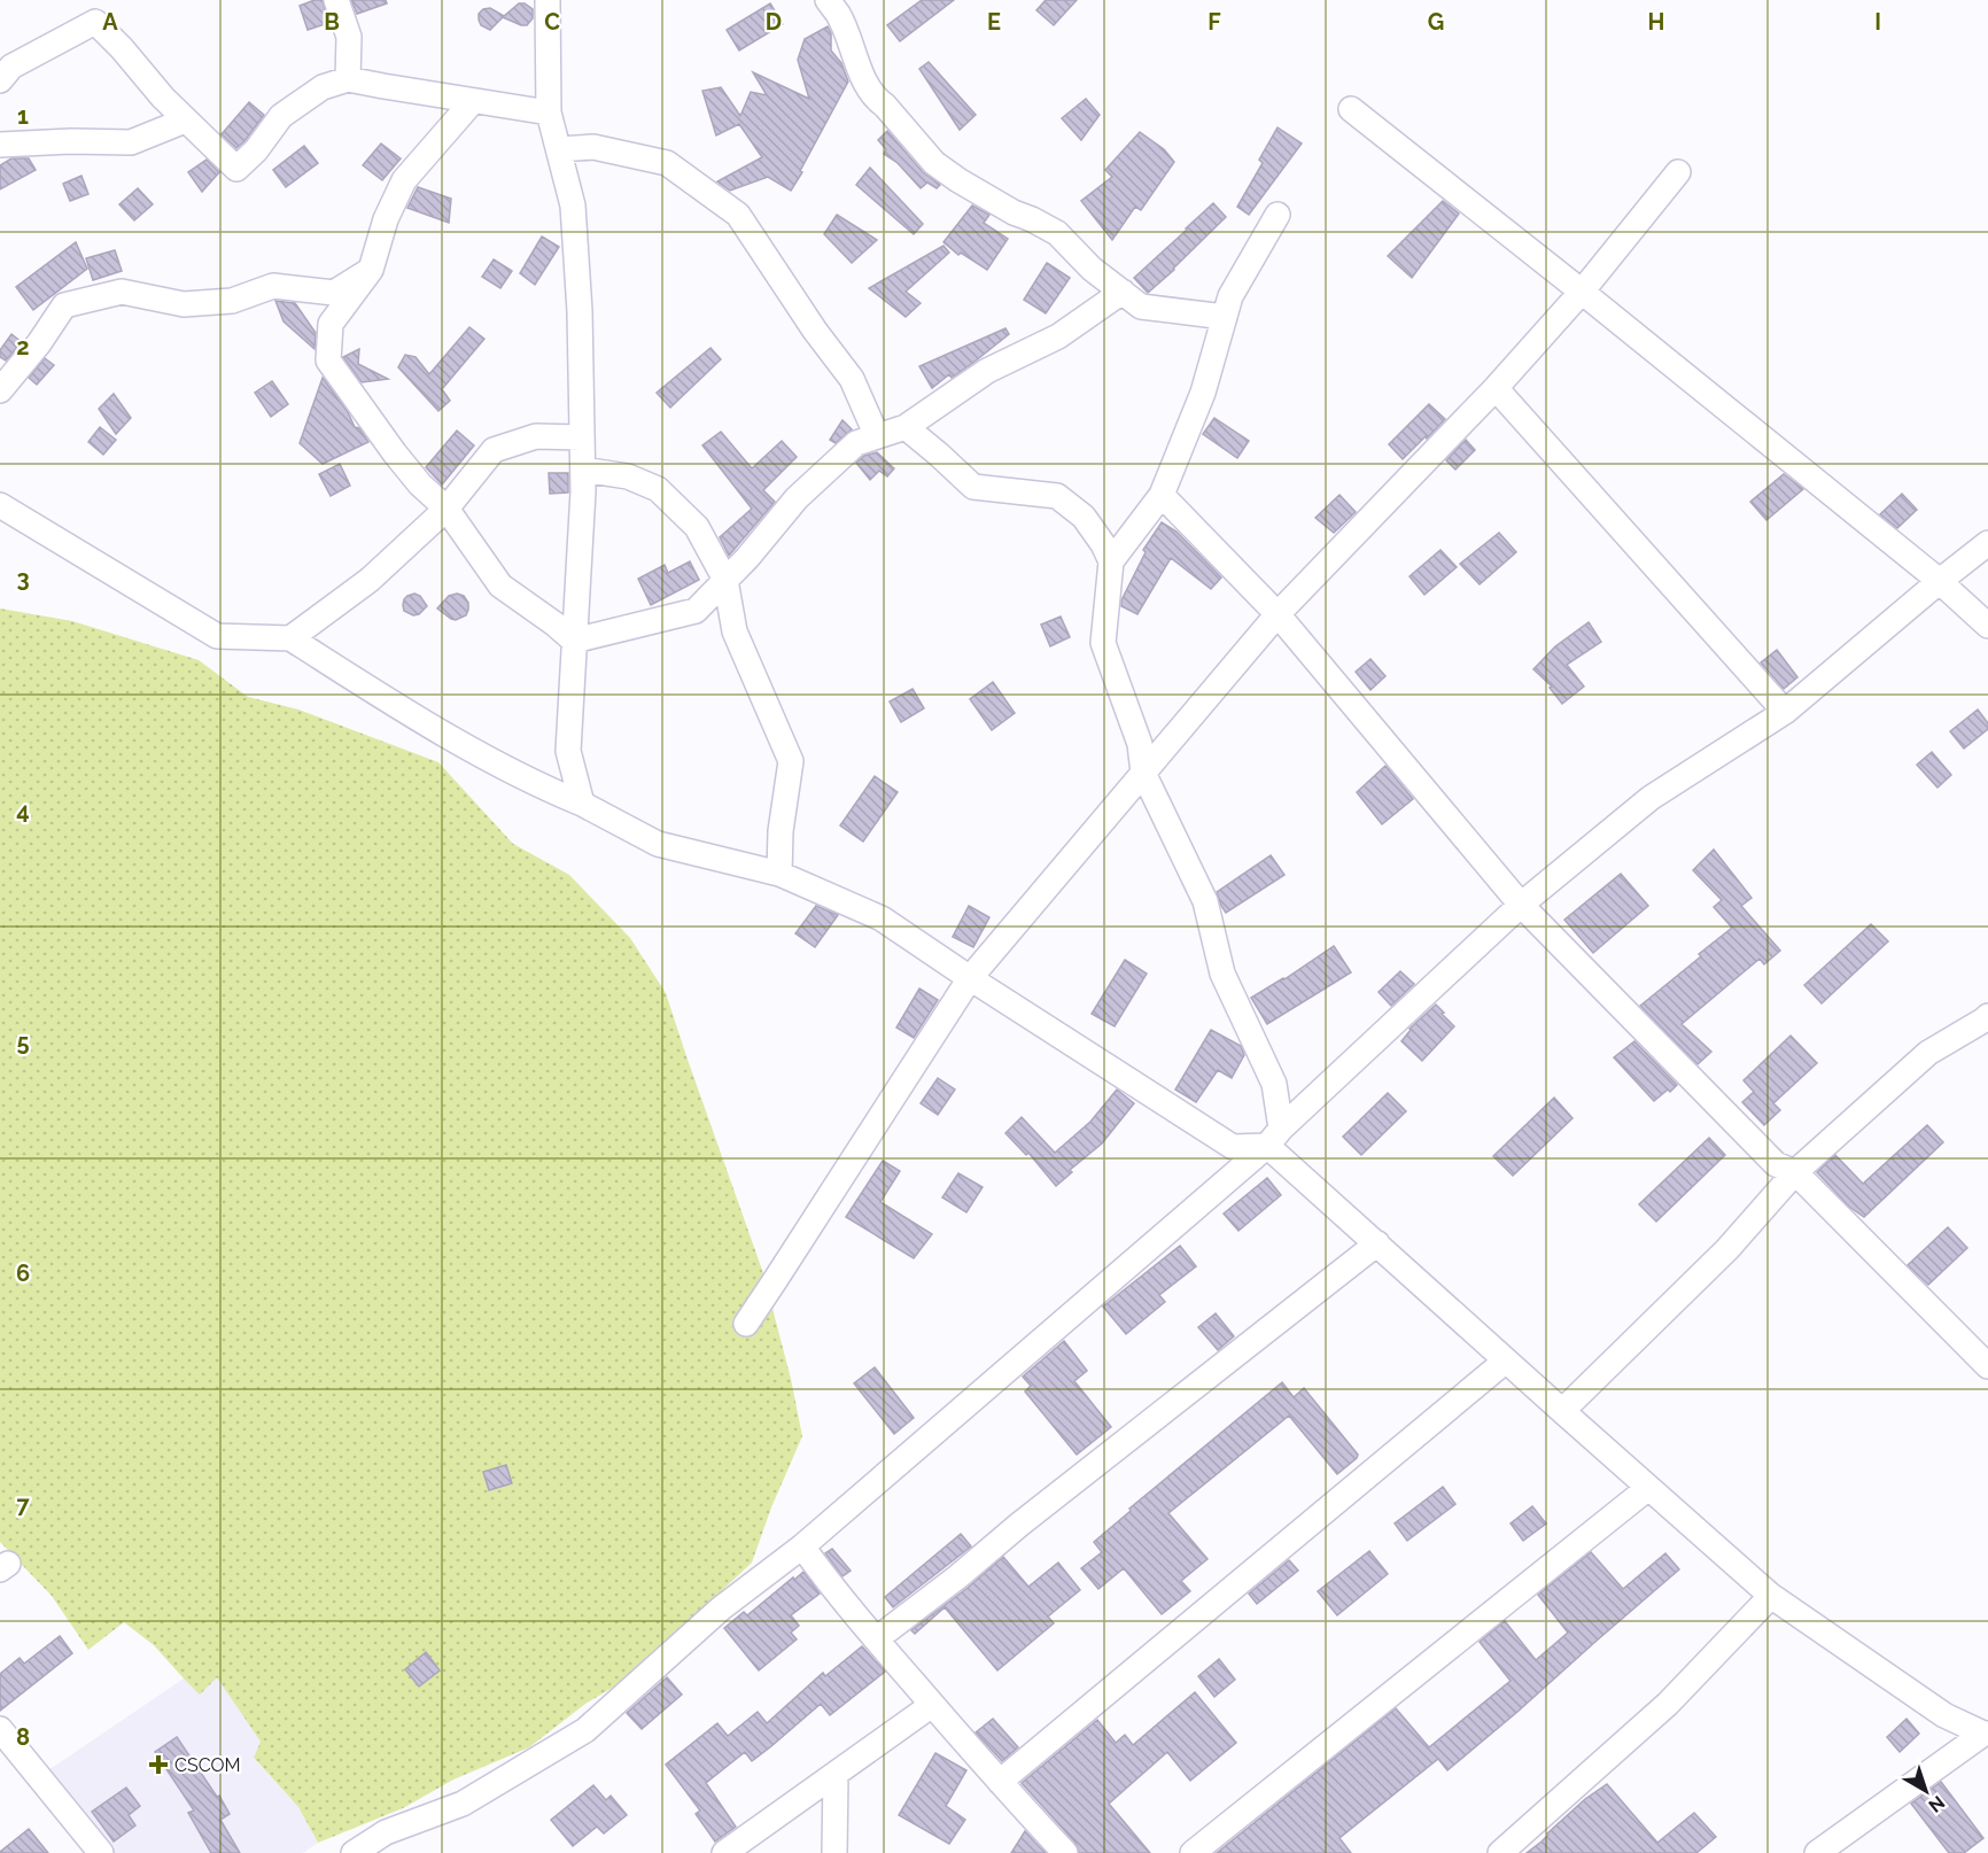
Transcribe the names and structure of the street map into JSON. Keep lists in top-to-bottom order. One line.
{"places":{"health":["CSCOM"]},"north":"bottom right","grid":{"columns":["A","B","C","D","E","F","G","H","I"],"rows":["1","2","3","4","5","6","7","8"]}}
